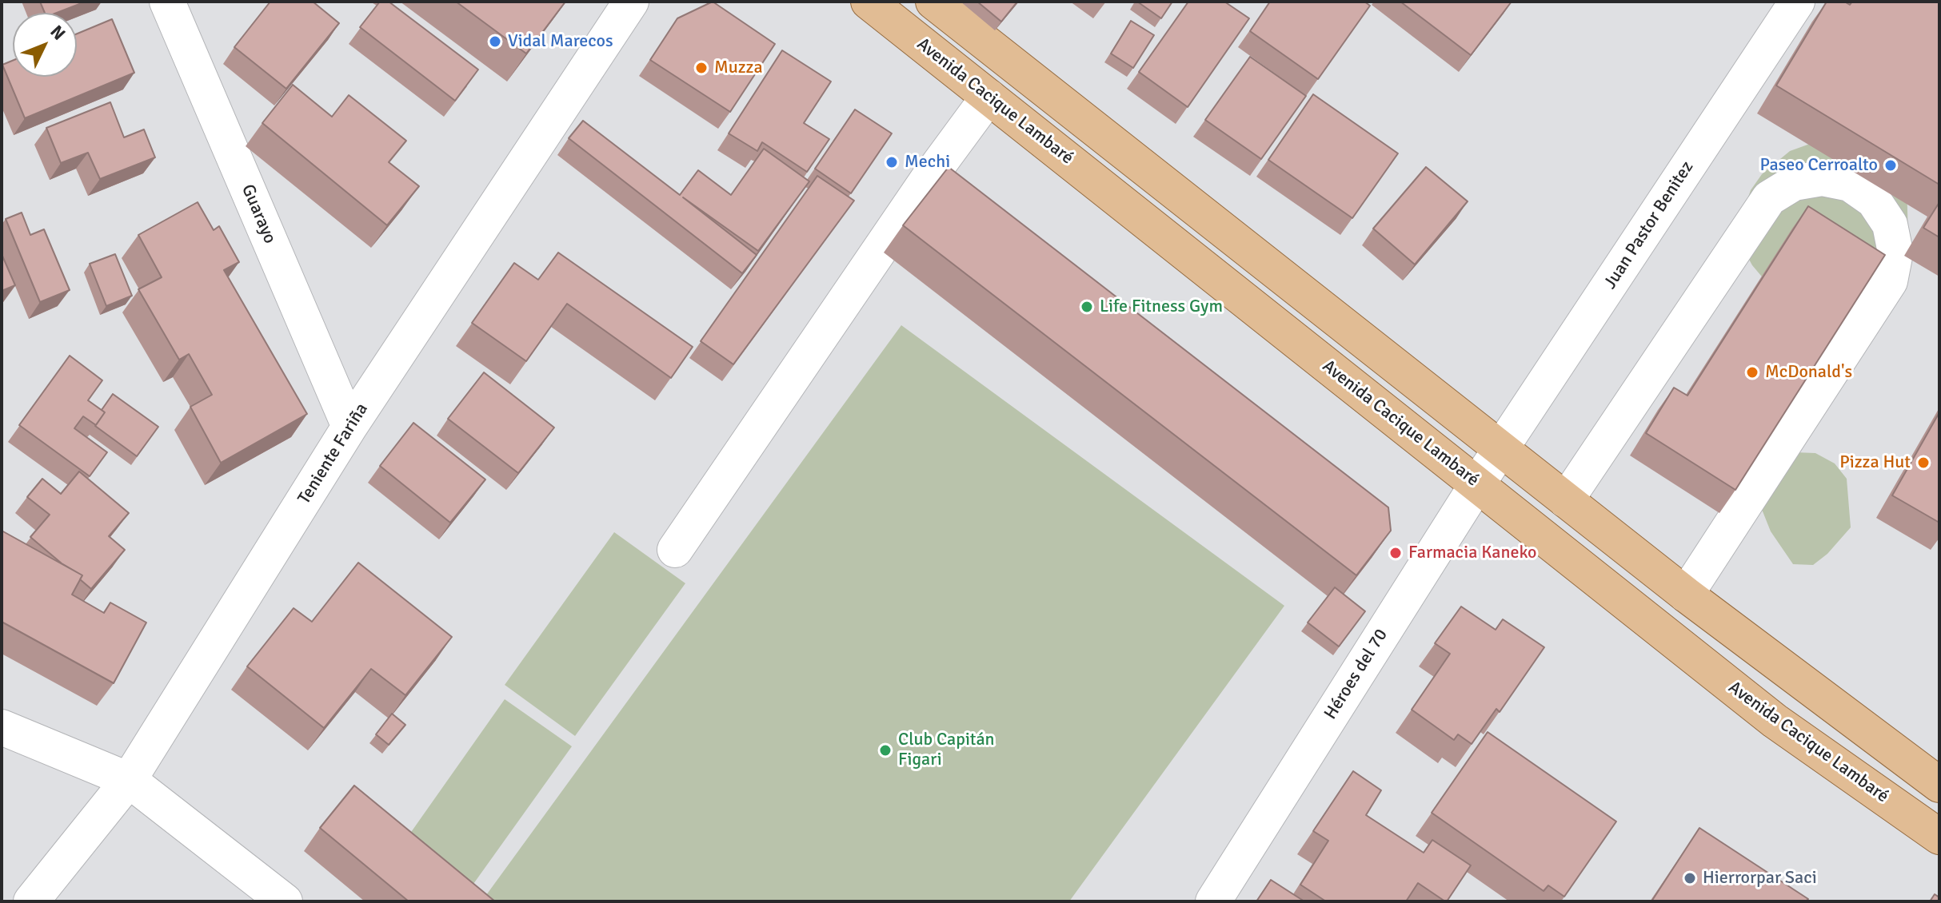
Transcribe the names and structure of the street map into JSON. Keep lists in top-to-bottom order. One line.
{"streets":{"main road":["Avenida Cacique Lambaré"],"street":["Guarayo","Juan Pastor Benitez","Teniente Fariña","Héroes del 70"]},"crossings":[["Avenida Cacique Lambaré","Héroes del 70"],["Guarayo","Teniente Fariña"],["Juan Pastor Benitez","Héroes del 70"]],"places":["Vidal Marecos","Muzza","Mechi","Paseo Cerroalto","Life Fitness Gym","McDonald's","Pizza Hut","Farmacia Kaneko","Club Capitán Figari","Hierrorpar Saci"],"north":"top right"}
